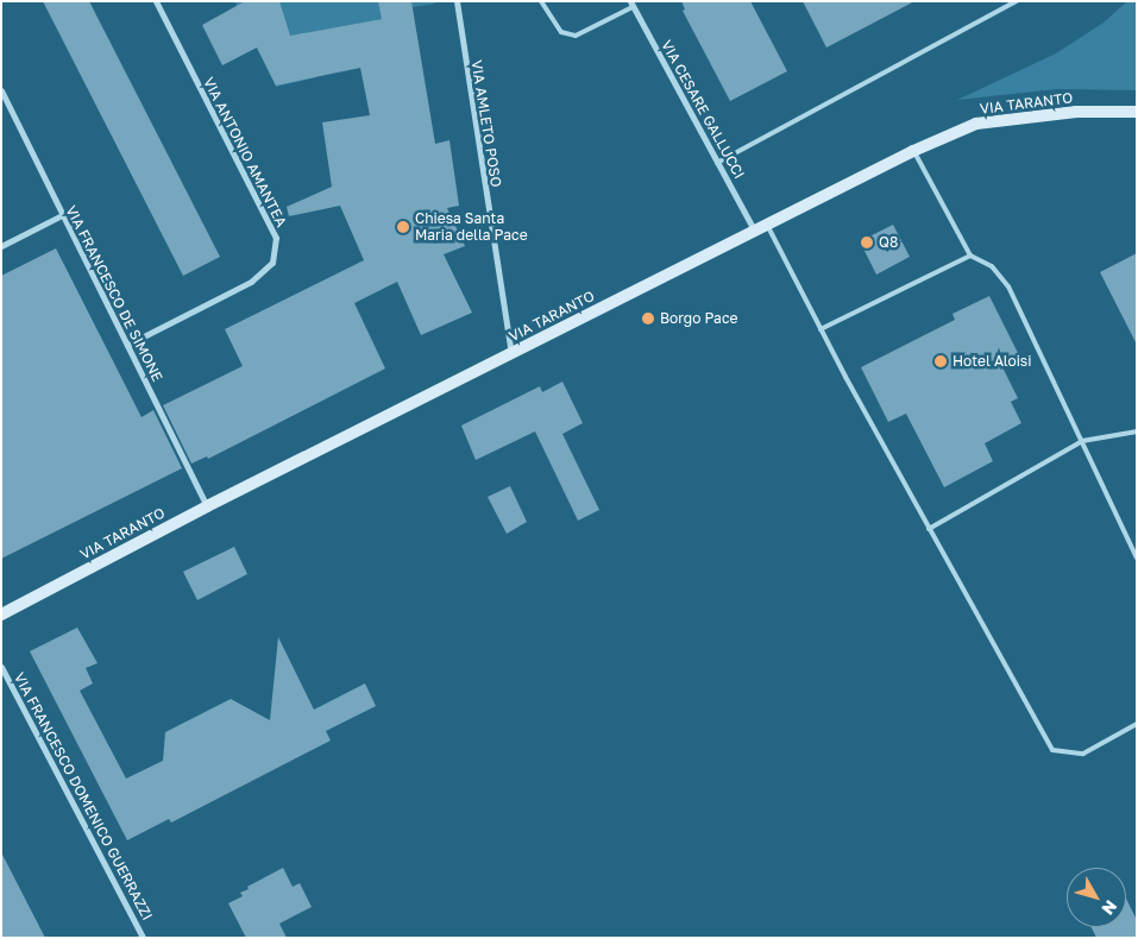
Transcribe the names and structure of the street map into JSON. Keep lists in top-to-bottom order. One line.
{"streets":{"main road":["VIA TARANTO"],"street":["VIA CESARE GALLUCCI","VIA AMLETO POSO","VIA ANTONIO AMANTEA","VIA FRANCESCO DE SIMONE","VIA FRANCESCO DOMENICO GUERRAZZI"]},"crossings":[["VIA TARANTO","VIA CESARE GALLUCCI"],["VIA TARANTO","VIA AMLETO POSO"],["VIA TARANTO","VIA FRANCESCO DE SIMONE"],["VIA ANTONIO AMANTEA","VIA FRANCESCO DE SIMONE"]],"places":["Chiesa Santa Maria della Pace","Q8","Borgo Pace","Hotel Aloisi"],"north":"bottom right"}
